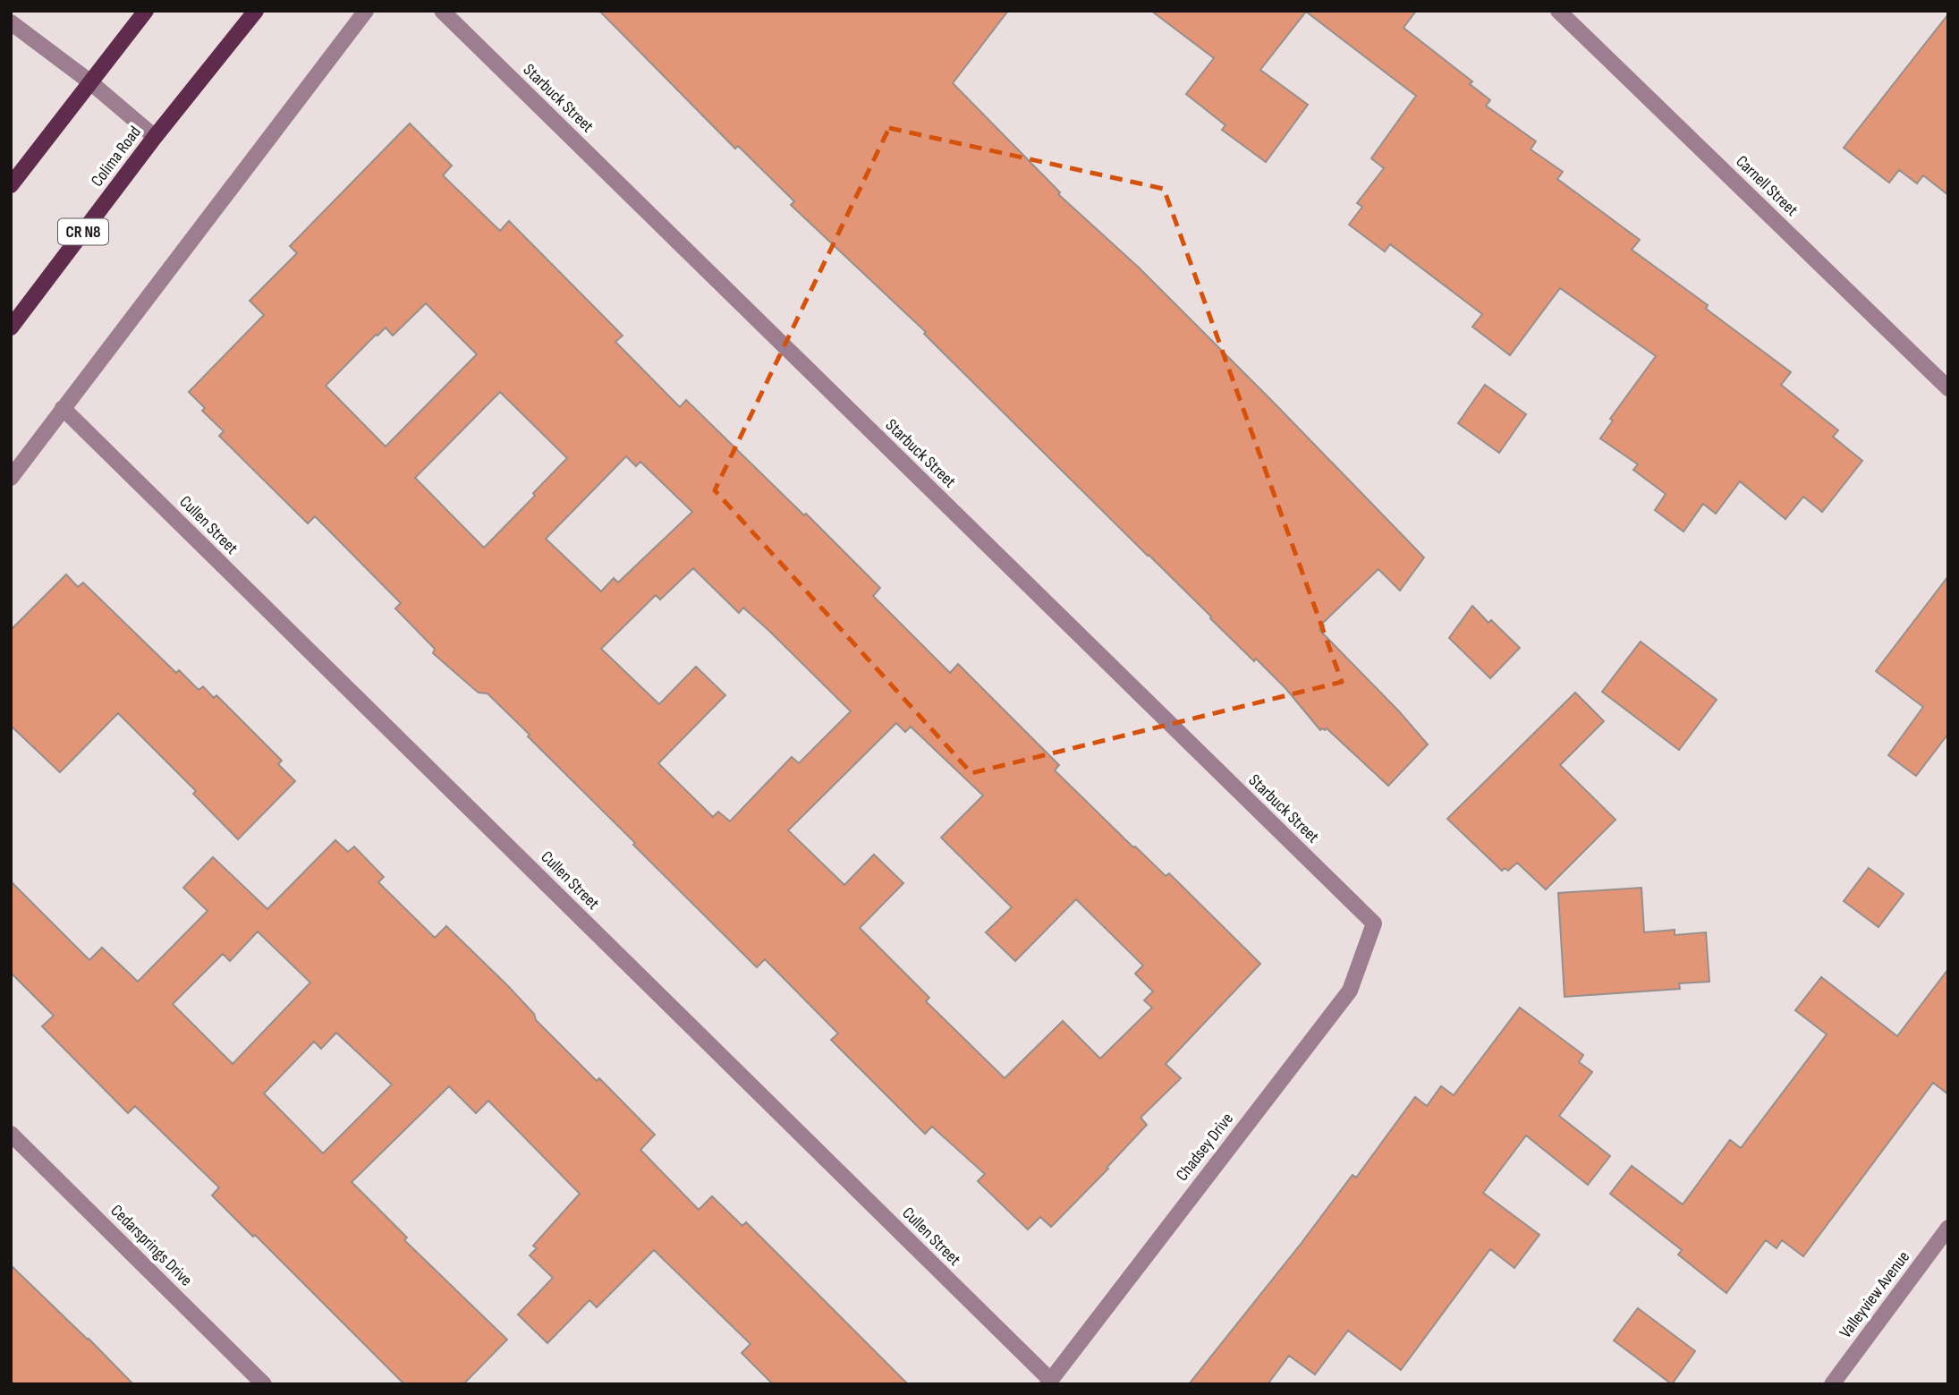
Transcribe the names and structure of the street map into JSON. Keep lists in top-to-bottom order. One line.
{"streets":{"main road":["Colima Road","CR N8"],"street":["Starbuck Street","Carnell Street","Cullen Street","Chadsey Drive","Cedarsprings Drive","Valleyview Avenue"]},"crossings":[["Starbuck Street","Chadsey Drive"],["Cullen Street","Chadsey Drive"]]}
